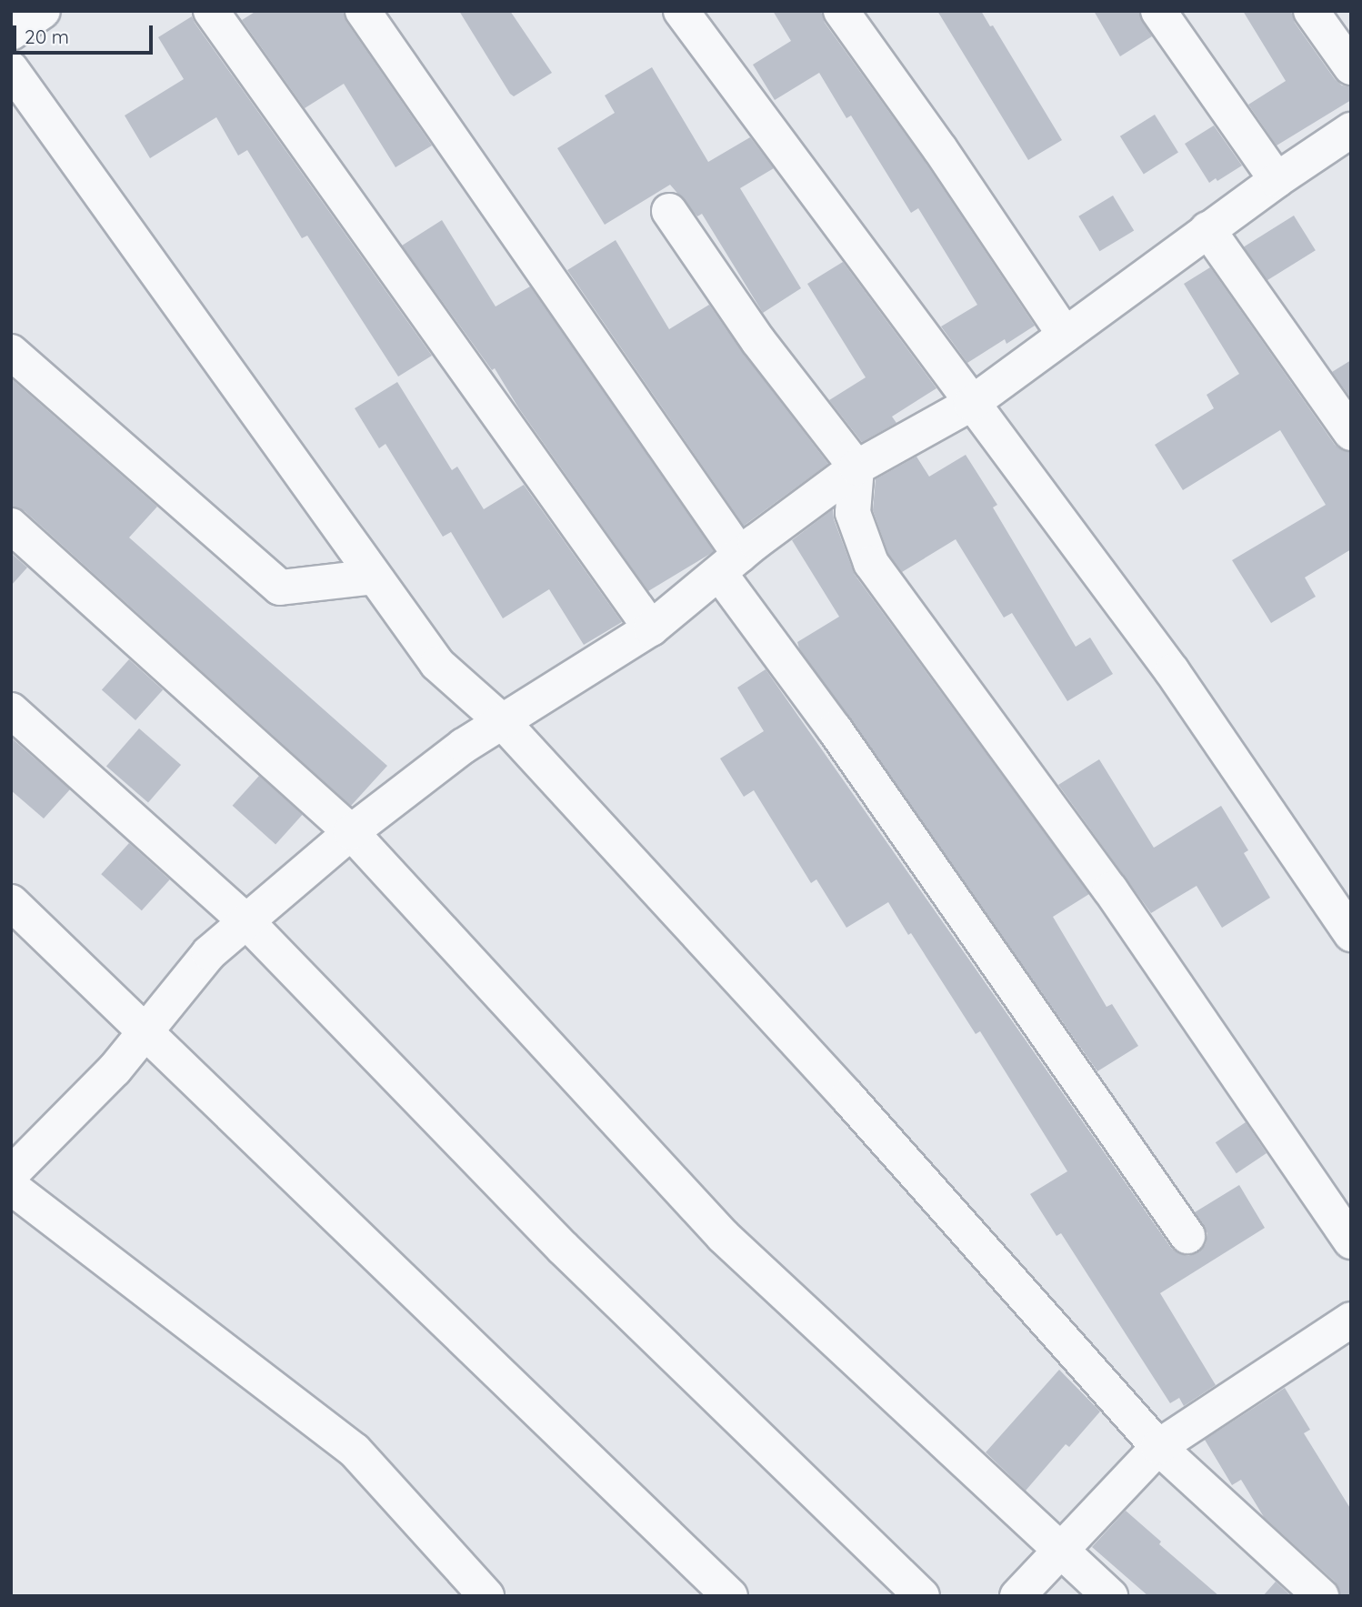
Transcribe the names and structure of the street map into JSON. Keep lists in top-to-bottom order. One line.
{"scale_bar":"20 m"}
